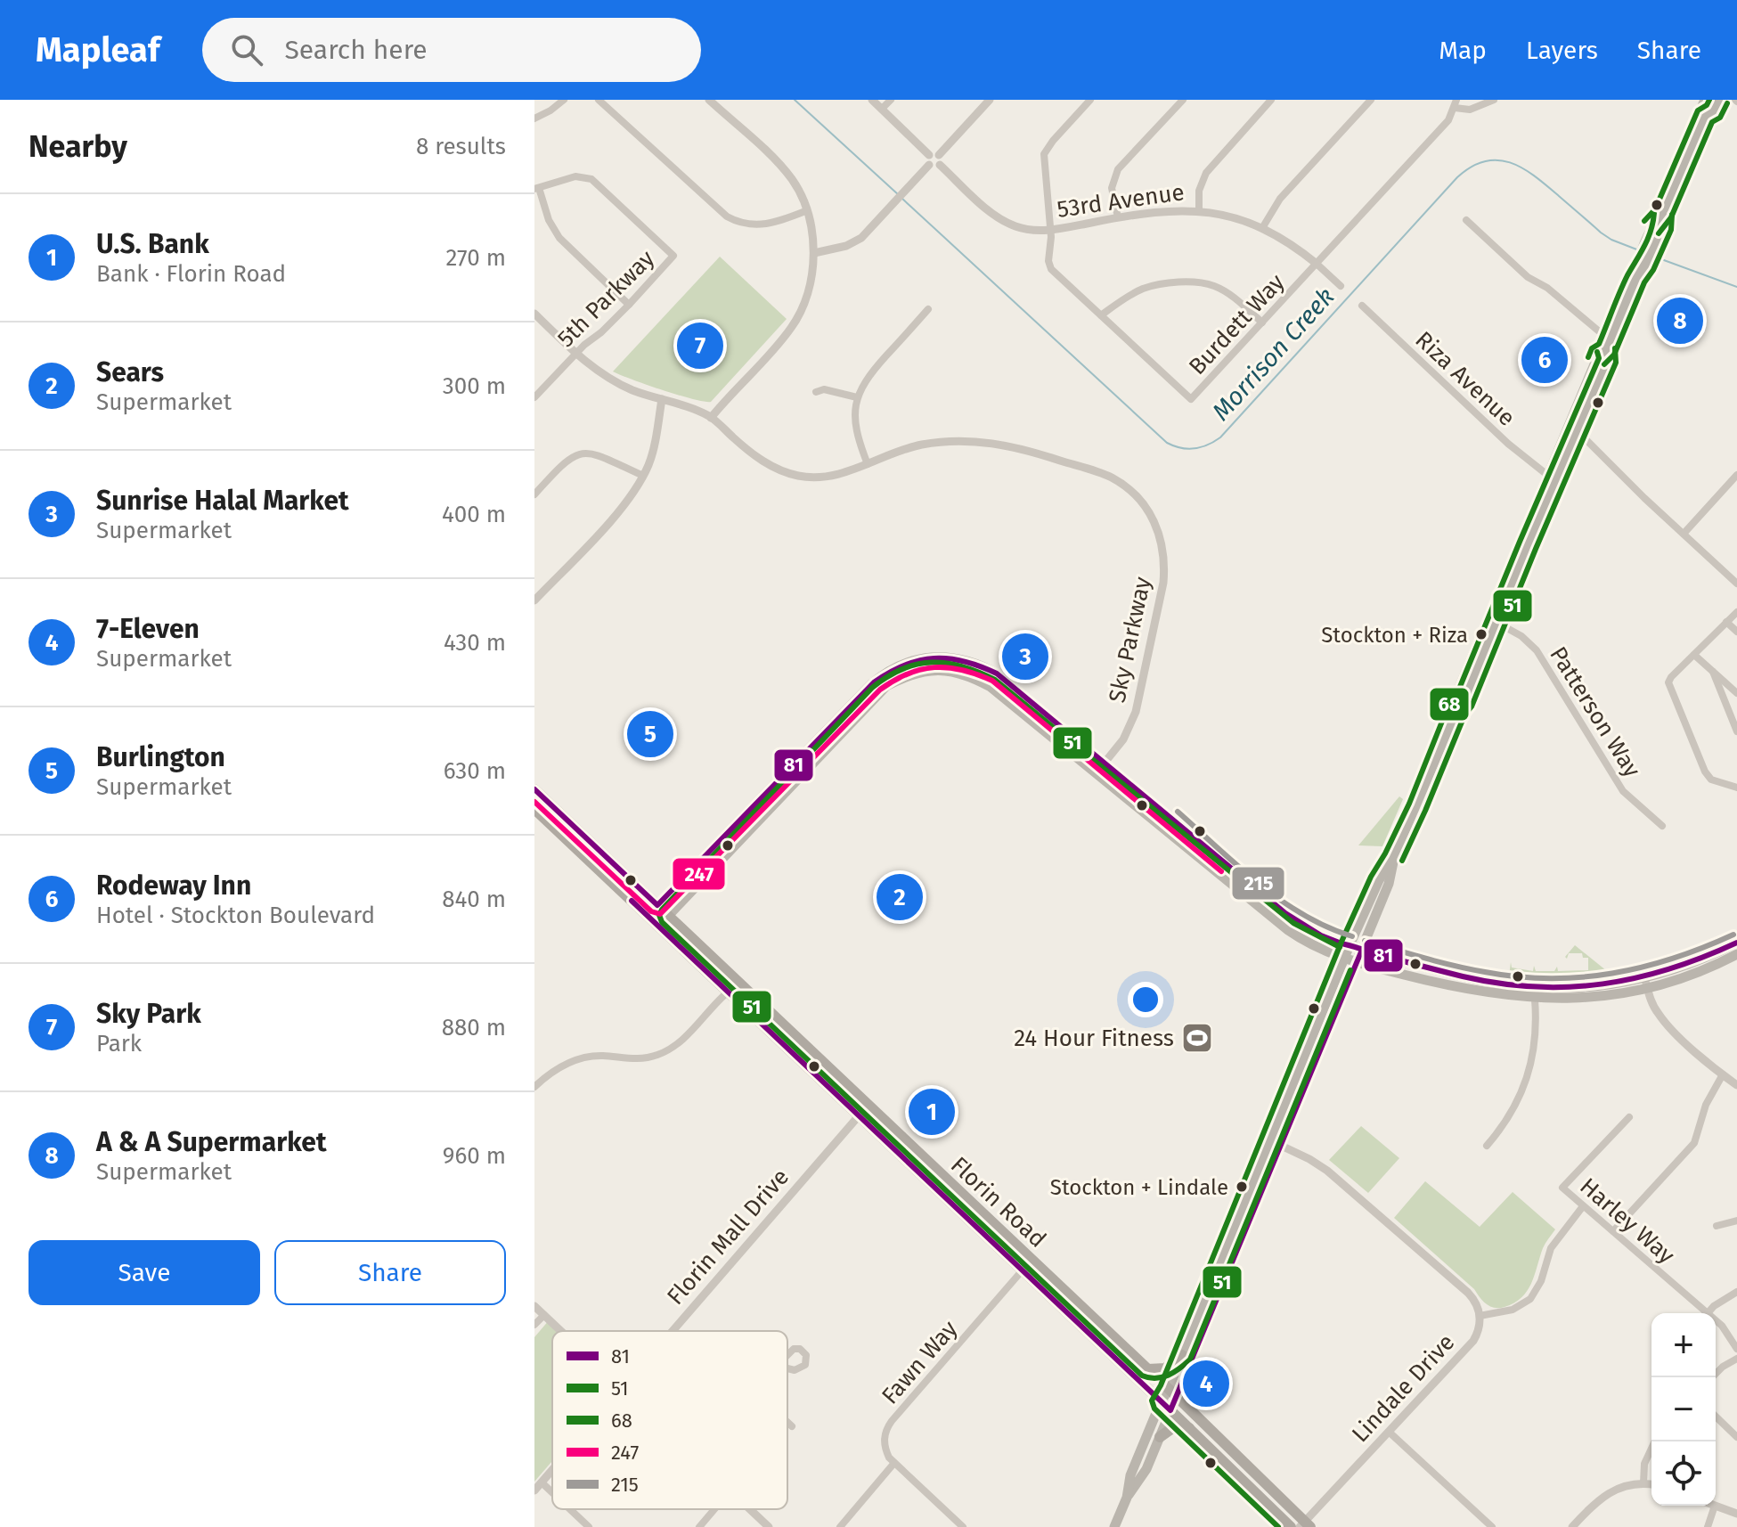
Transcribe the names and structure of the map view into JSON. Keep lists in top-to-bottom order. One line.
{"streets":{"main road":["Florin Road"],"street":["53rd Avenue","5th Parkway","Burdett Way","Riza Avenue","Sky Parkway","Patterson Way","Harley Way","Florin Mall Drive","Fawn Way","Lindale Drive"]},"crossings":[["53rd Avenue","Burdett Way"],["5th Parkway","Sky Parkway"],["Florin Road","Florin Mall Drive"],["Florin Road","Fawn Way"],["Florin Road","Lindale Drive"]],"water":["Morrison Creek"],"places":{"other":["Stockton + Riza","Stockton + Lindale"],"sports":["24 Hour Fitness"]},"lines":["transit line 68","transit line 51","transit line 81","transit line 247","transit line 215"],"legend":["81","51","68","247","215"],"page":{"header":"Mapleaf","search":"Search here","nav":["Map","Layers","Share"],"heading":["Nearby","8 results"],"list":[{"mark":"1","name":"U.S. Bank","note":"Bank · Florin Road","value":"270 m"},{"mark":"2","name":"Sears","note":"Supermarket","value":"300 m"},{"mark":"3","name":"Sunrise Halal Market","note":"Supermarket","value":"400 m"},{"mark":"4","name":"7-Eleven","note":"Supermarket","value":"430 m"},{"mark":"5","name":"Burlington","note":"Supermarket","value":"630 m"},{"mark":"6","name":"Rodeway Inn","note":"Hotel · Stockton Boulevard","value":"840 m"},{"mark":"7","name":"Sky Park","note":"Park","value":"880 m"},{"mark":"8","name":"A & A Supermarket","note":"Supermarket","value":"960 m"}],"pins":["8","7","6","3","5","2","1","4"],"buttons":["Save","Share"],"map_buttons":["+","−"]}}
